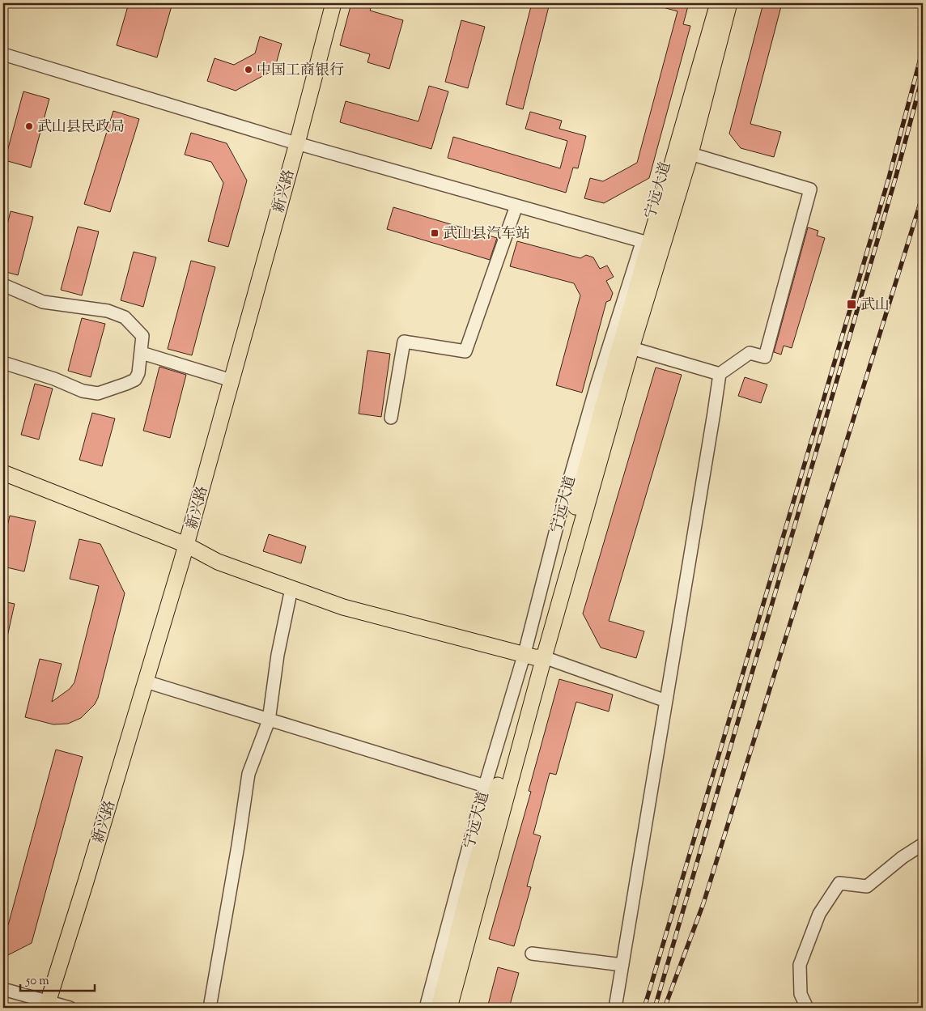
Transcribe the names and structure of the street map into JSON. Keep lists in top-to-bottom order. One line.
{"streets":{"main road":["宁远大道","新兴路"]},"places":{"other":["中国工商银行","武山县民政局"],"transit":["武山县汽车站","武山"]},"scale_bar":"50 m"}
